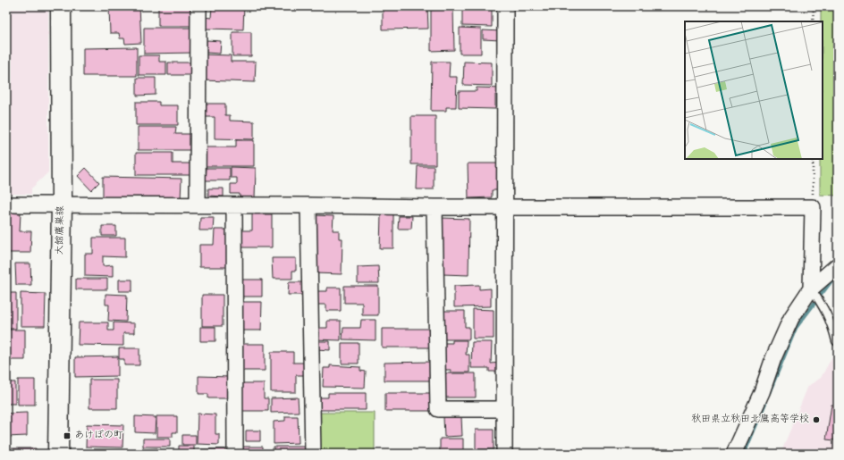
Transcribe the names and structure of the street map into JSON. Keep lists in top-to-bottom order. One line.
{"streets":{"main road":["大館鷹巣線"]},"places":{"other":["秋田県立秋田北鷹高等学校"],"transit":["あけぼの町"]}}
